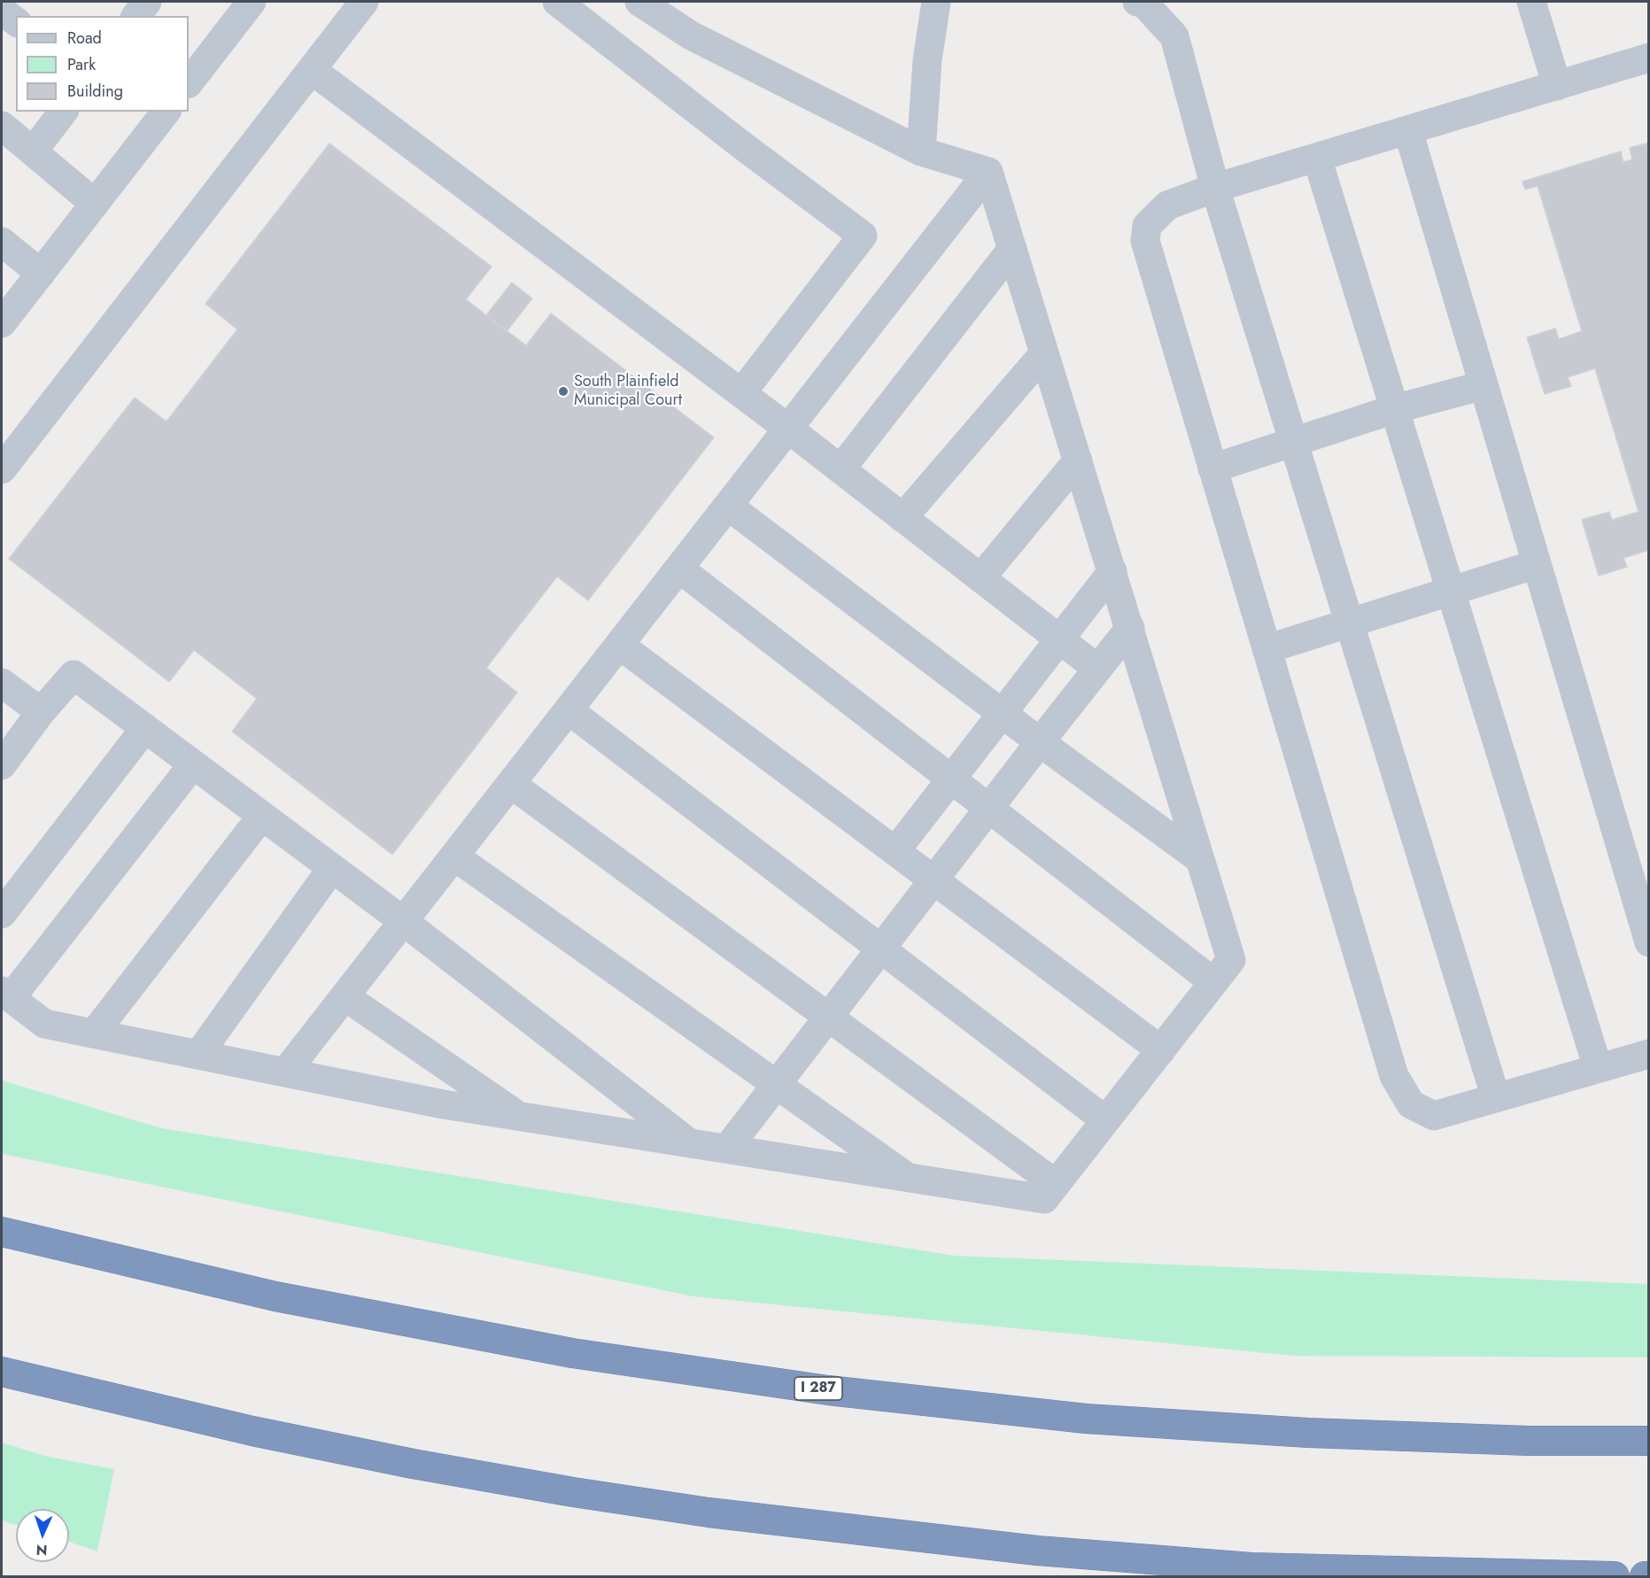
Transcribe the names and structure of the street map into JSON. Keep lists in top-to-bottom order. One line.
{"streets":{"highway":["I 287"]},"places":["South Plainfield Municipal Court"],"legend":["Road","Park","Building"],"north":"bottom"}
